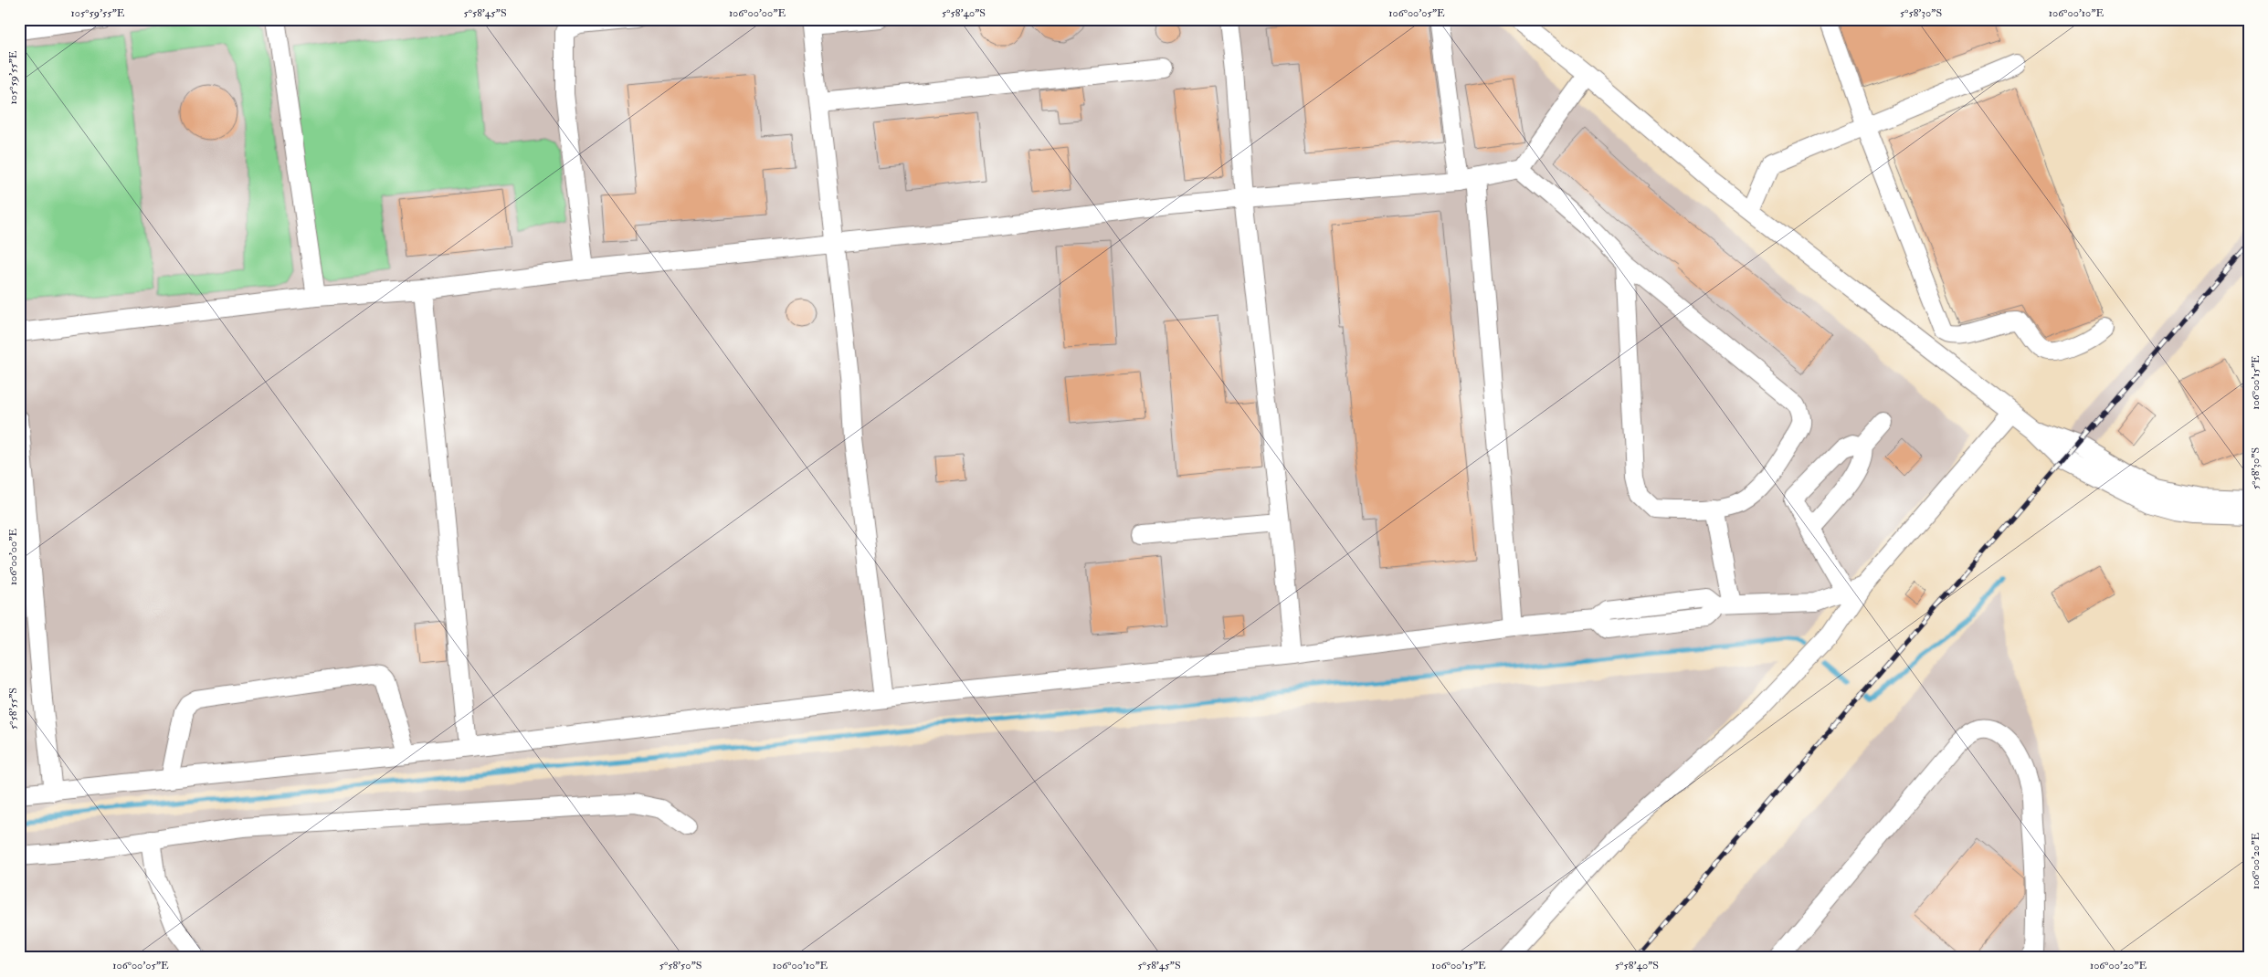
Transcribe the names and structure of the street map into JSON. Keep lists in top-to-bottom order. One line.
{"coordinates":["105°59'55\"E","5°58'45\"S","106°00'00\"E","5°58'40\"S","106°00'05\"E","5°58'30\"S","106°00'10\"E","106°00'15\"E","5°58'55\"S","106°00'20\"E","5°58'50\"S"]}
